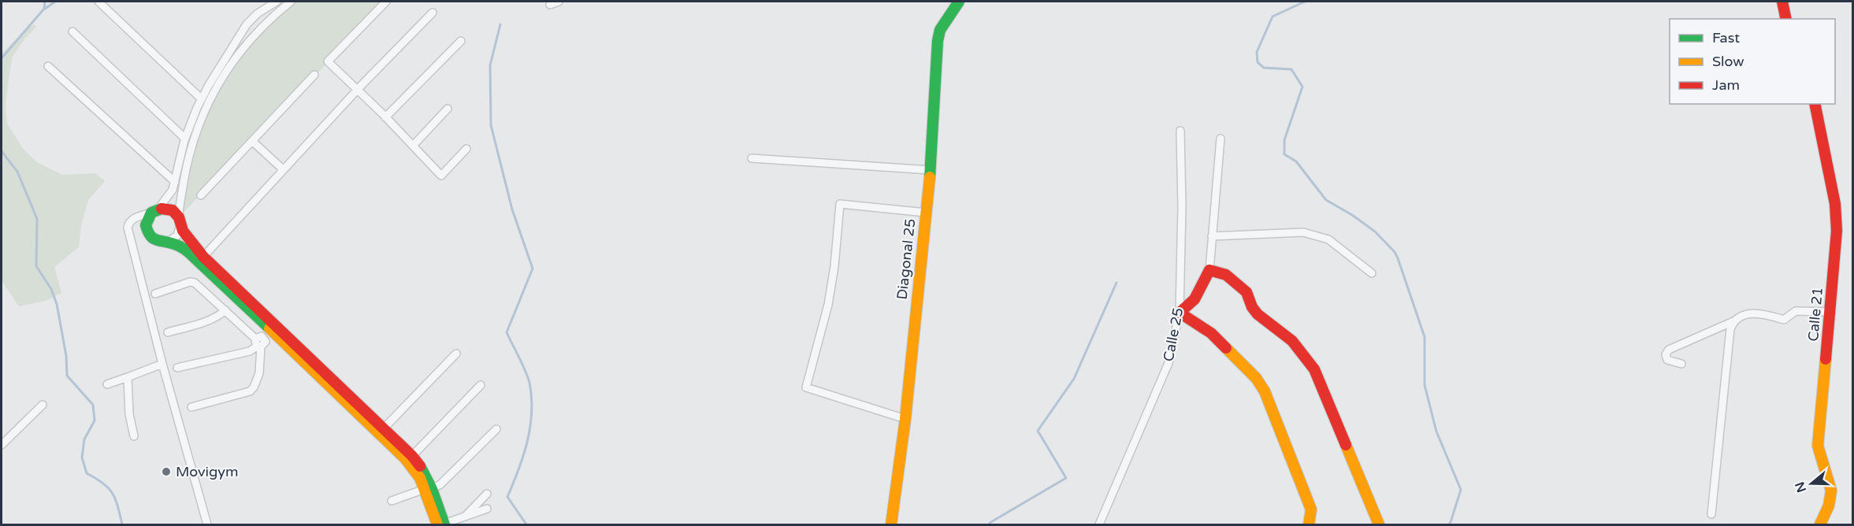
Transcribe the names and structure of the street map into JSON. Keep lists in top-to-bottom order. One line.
{"streets":{"street":["Diagonal 25","Calle 21","Calle 25"]},"places":["Movigym"],"legend":["Fast","Slow","Jam"],"north":"left"}
